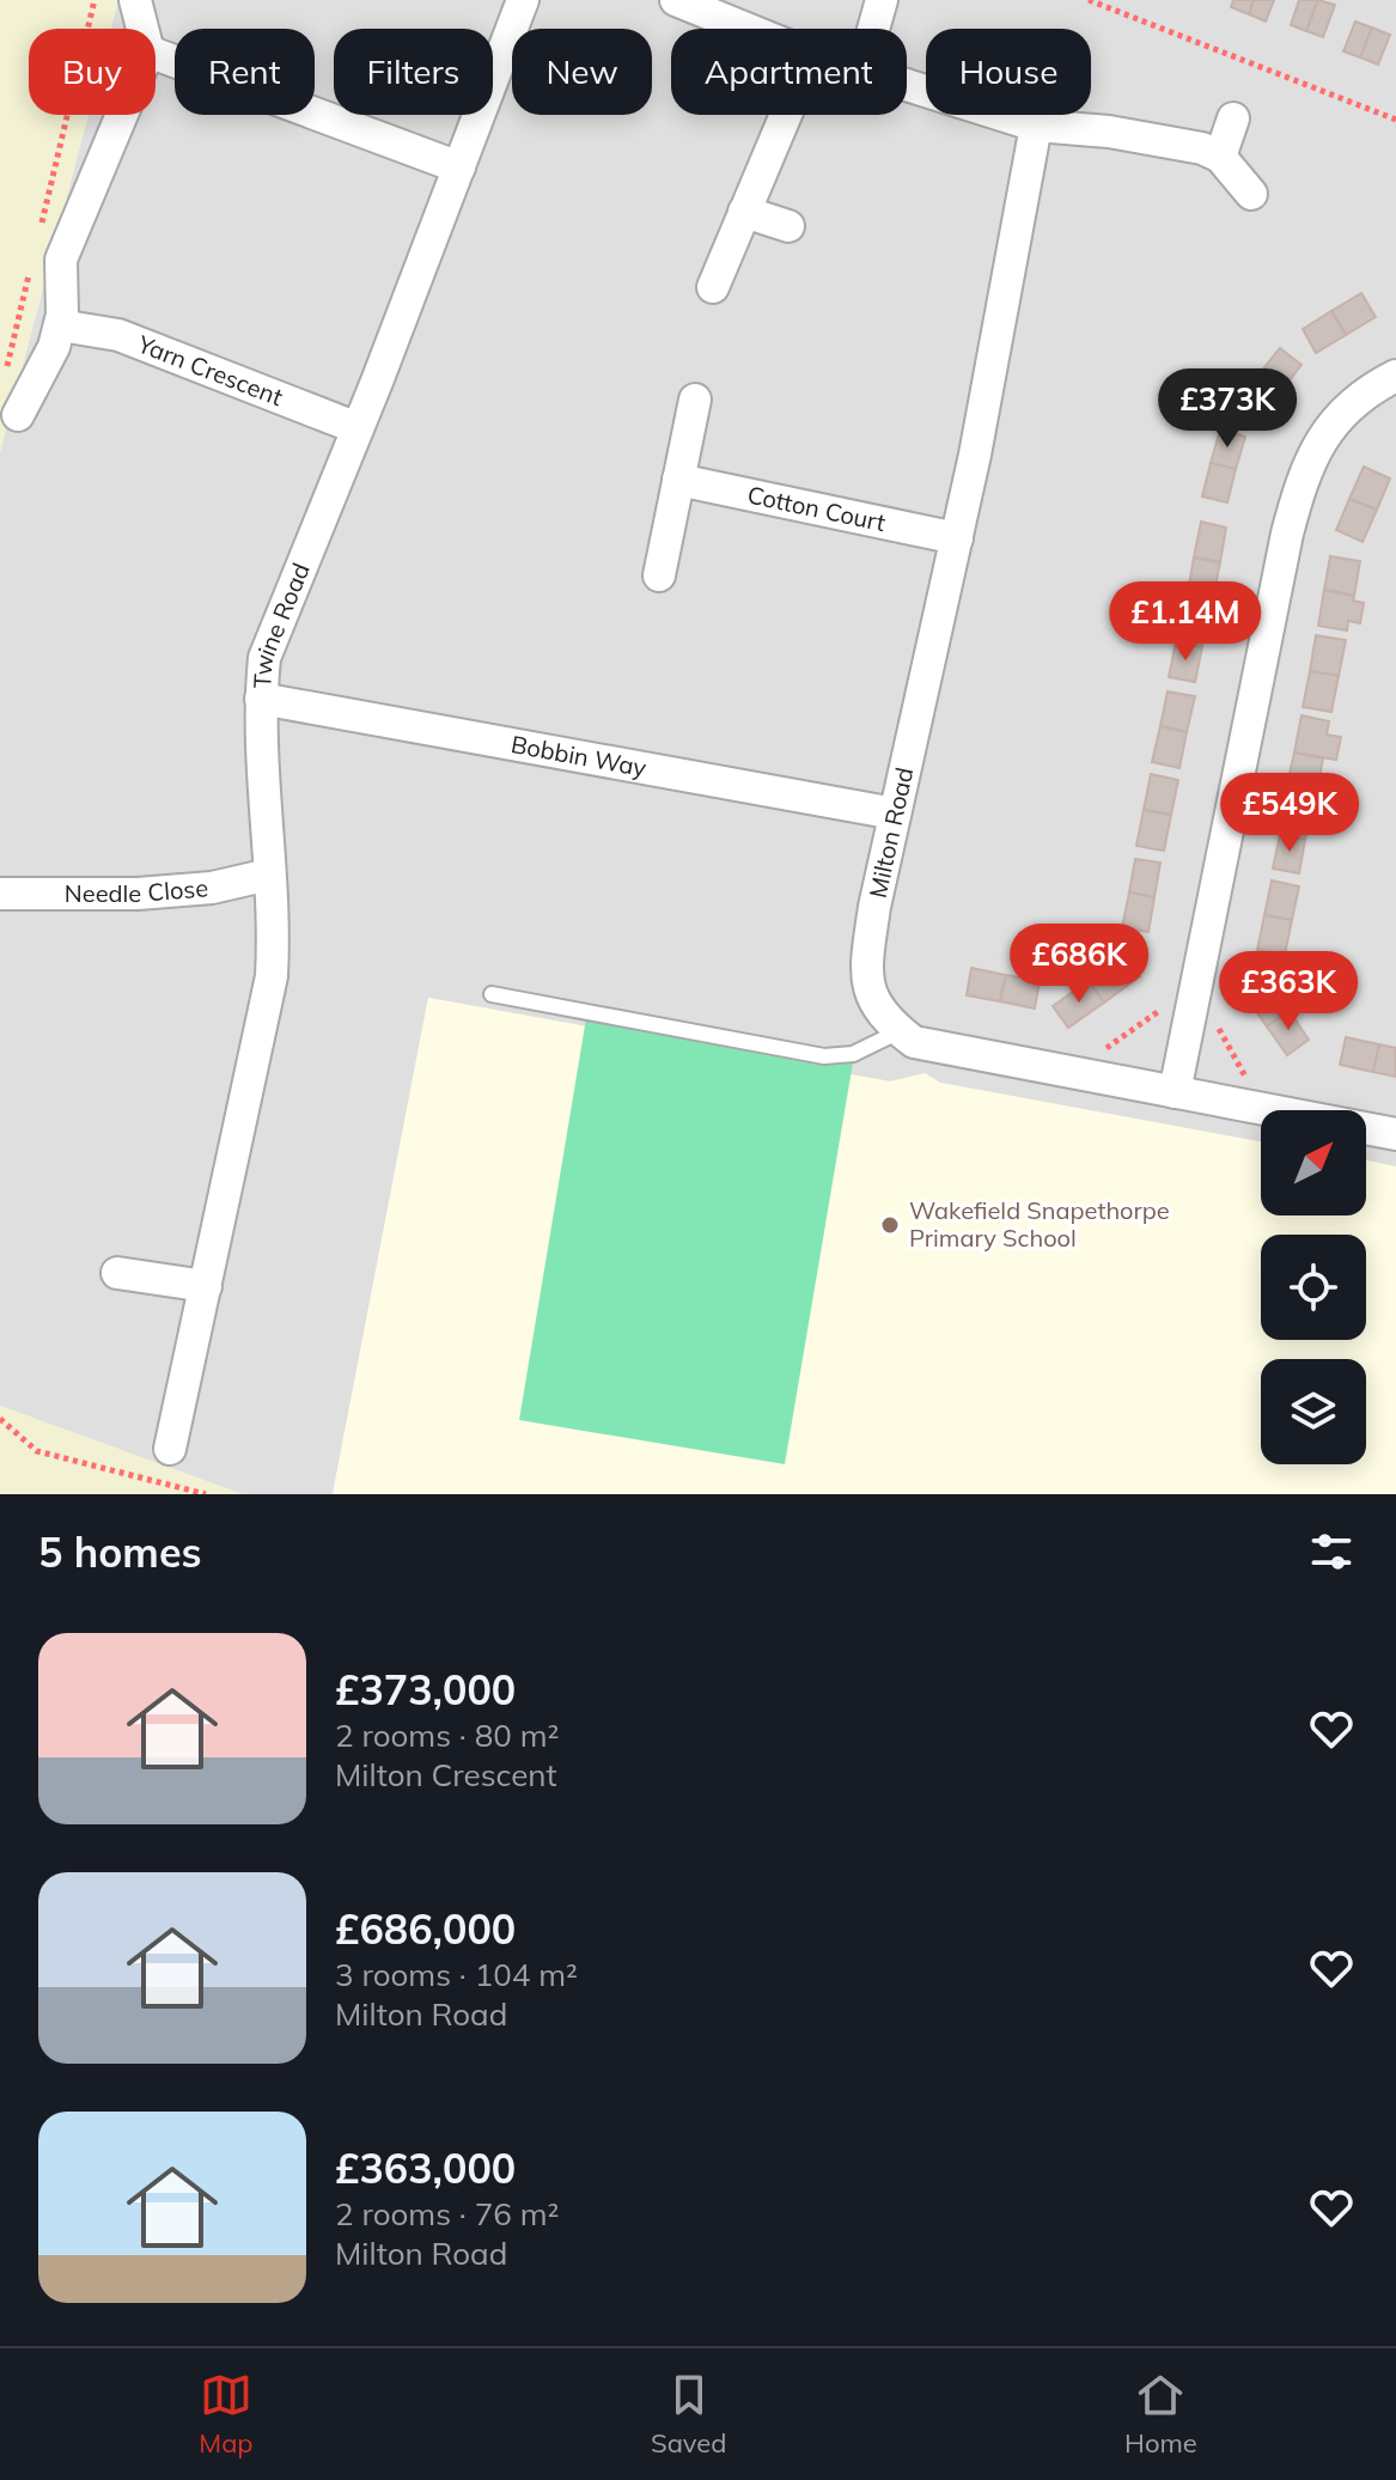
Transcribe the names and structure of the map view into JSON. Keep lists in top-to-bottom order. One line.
{"streets":{"street":["Yarn Crescent","Cotton Court","Twine Road","Bobbin Way","Milton Road","Needle Close"]},"crossings":[["Yarn Crescent","Twine Road"],["Cotton Court","Milton Road"],["Twine Road","Bobbin Way"],["Twine Road","Needle Close"],["Bobbin Way","Milton Road"]],"places":["Wakefield Snapethorpe Primary School"],"north":"top right","page":{"chip":["Buy","Rent","Filters","New","Apartment","House"],"price":["£373K","£1.14M","£549K","£686K","£363K"],"heading":"5 homes","list":[{"name":"£373,000","note":"2 rooms · 80 m² · Milton Crescent"},{"name":"£686,000","note":"3 rooms · 104 m² · Milton Road"},{"name":"£363,000","note":"2 rooms · 76 m² · Milton Road"}],"tabs":["Map","Saved","Home"]}}
